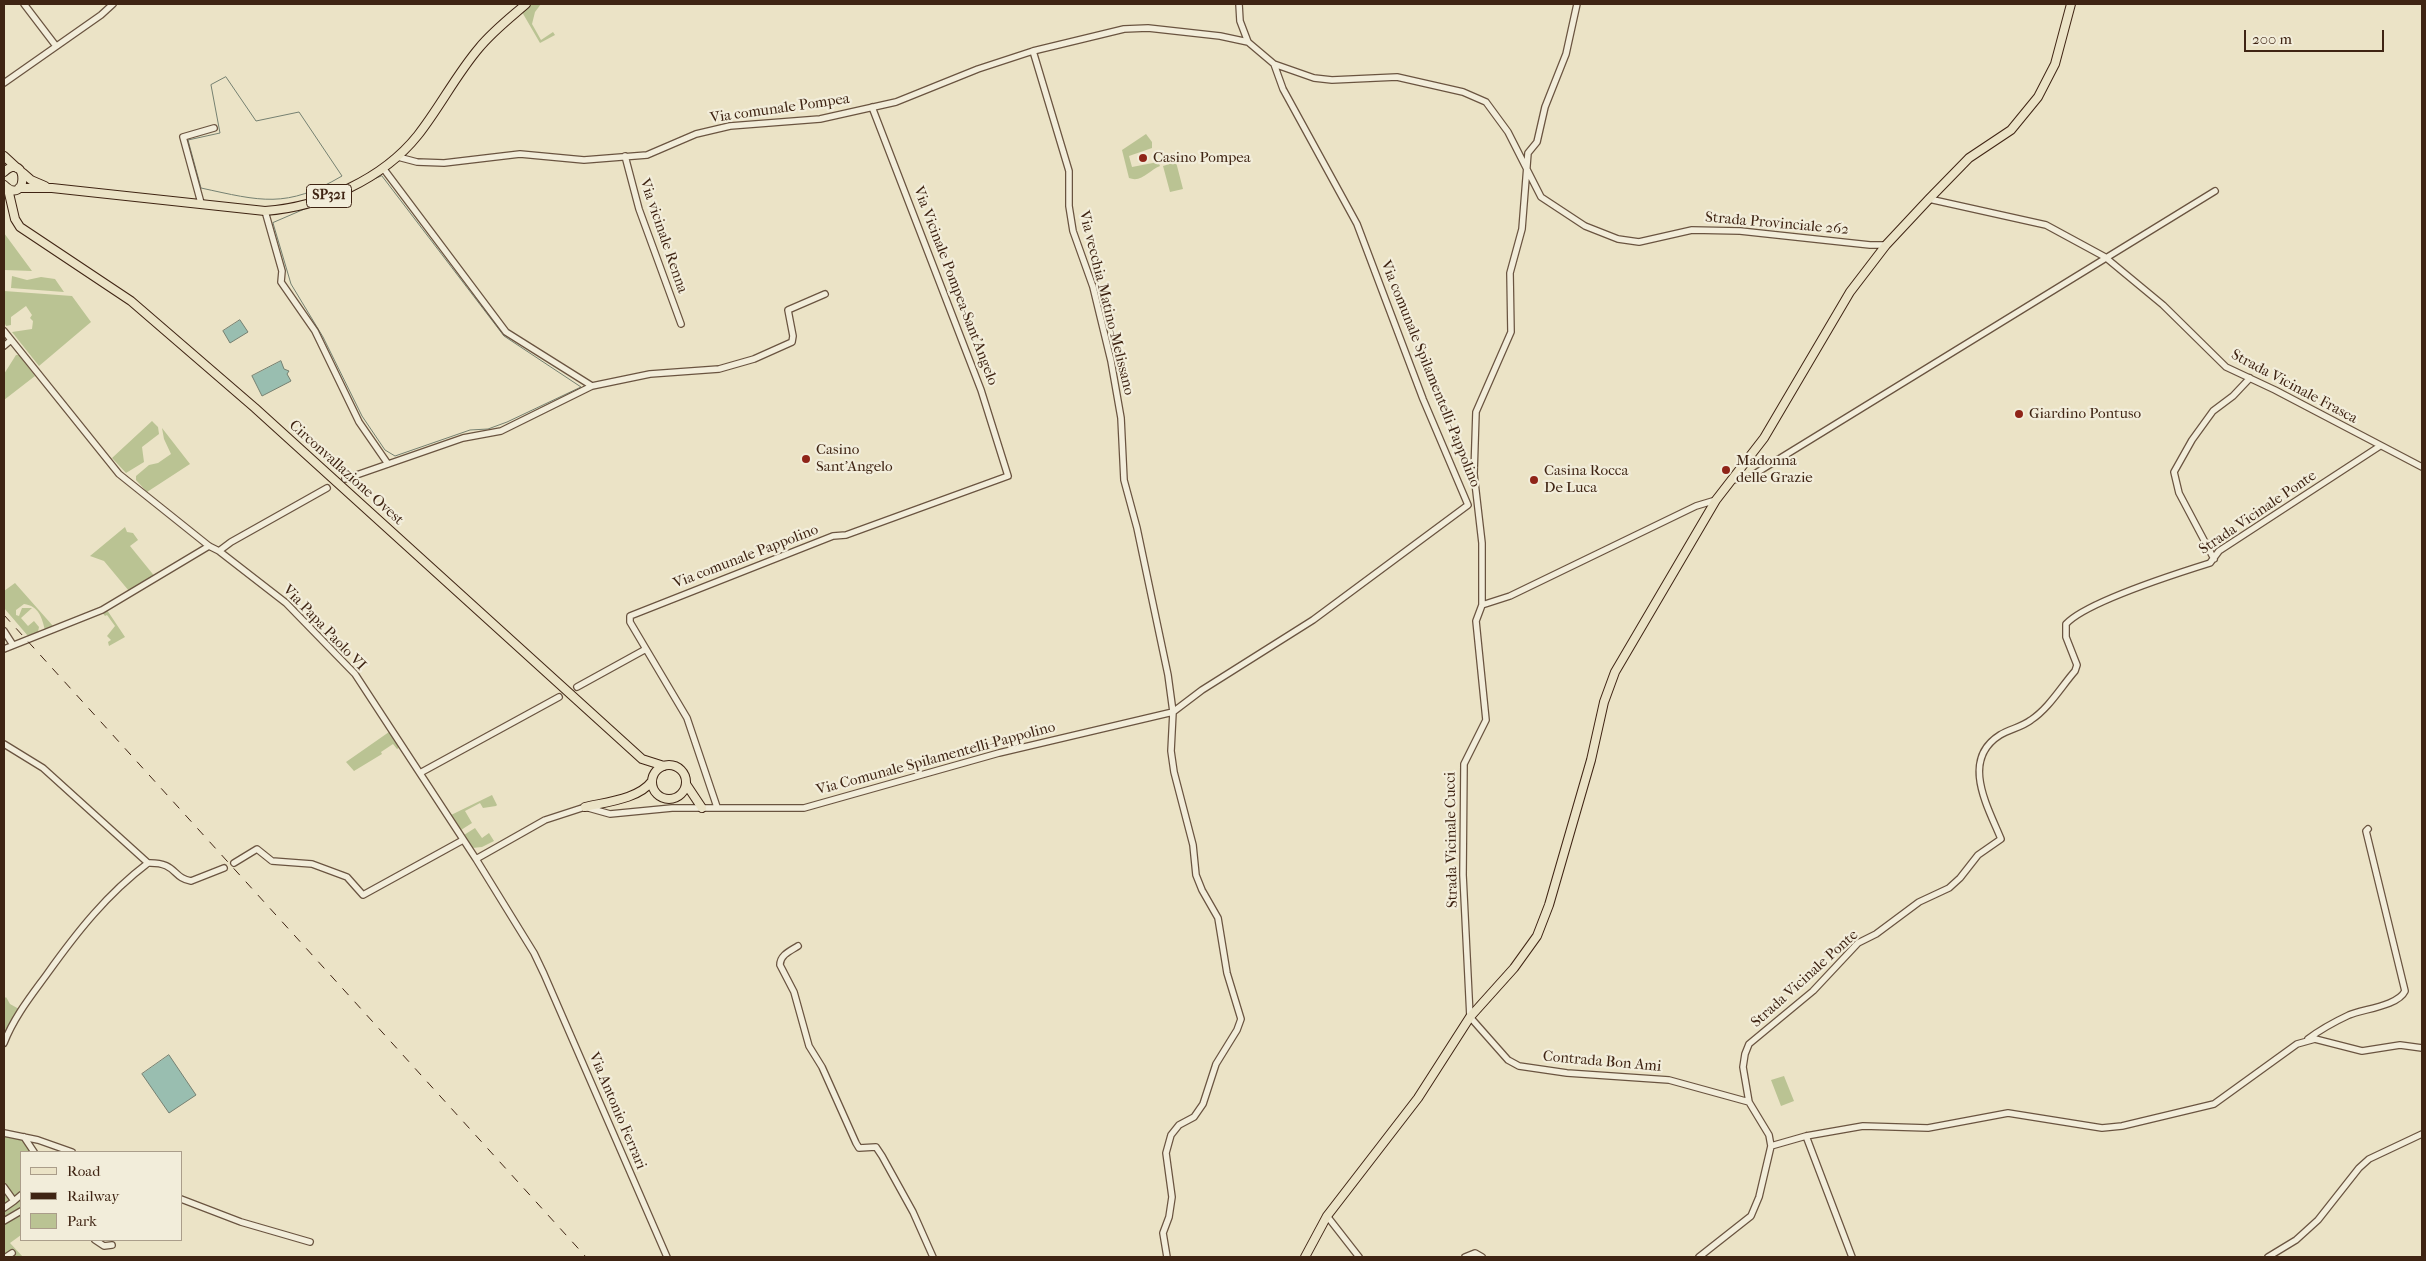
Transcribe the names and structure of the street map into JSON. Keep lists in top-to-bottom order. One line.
{"streets":{"main road":["SP321","Circonvallazione Ovest"],"street":["Via comunale Pompea","Strada Provinciale 262","Via vicinale Renna","Via Vicinale Pompea-Sant'Angelo","Via vecchia Matino-Melissano","Via comunale Spilamentelli-Pappolino","Strada Vicinale Frasca","Strada Vicinale Ponte","Via comunale Pappolino","Via Papa Paolo VI","Via Comunale Spilamentelli-Pappolino","Strada Vicinale Cucci","Contrada Bon Ami","Via Antonio Ferrari"]},"crossings":[["Via comunale Pompea","SP321"],["Via comunale Pompea","Strada Provinciale 262"],["Via comunale Pompea","Via vicinale Renna"],["Via comunale Pompea","Via Vicinale Pompea-Sant'Angelo"],["Via comunale Pompea","Via vecchia Matino-Melissano"],["SP321","Circonvallazione Ovest"],["Strada Provinciale 262","Via comunale Spilamentelli-Pappolino"],["Strada Provinciale 262","Strada Vicinale Cucci"],["Via Vicinale Pompea-Sant'Angelo","Via comunale Pappolino"],["Via vecchia Matino-Melissano","Via comunale Spilamentelli-Pappolino"],["Via vecchia Matino-Melissano","Via Comunale Spilamentelli-Pappolino"],["Via comunale Spilamentelli-Pappolino","Via Comunale Spilamentelli-Pappolino"],["Strada Vicinale Frasca","Strada Vicinale Ponte"],["Strada Vicinale Ponte","Contrada Bon Ami"],["Via Papa Paolo VI","Via Antonio Ferrari"],["Strada Vicinale Cucci","Contrada Bon Ami"]],"places":["Casino Pompea","Giardino Pontuso","Casino Sant'Angelo","Madonna delle Grazie","Casina Rocca De Luca"],"legend":["Road","Railway","Park"],"scale_bar":"200 m"}
